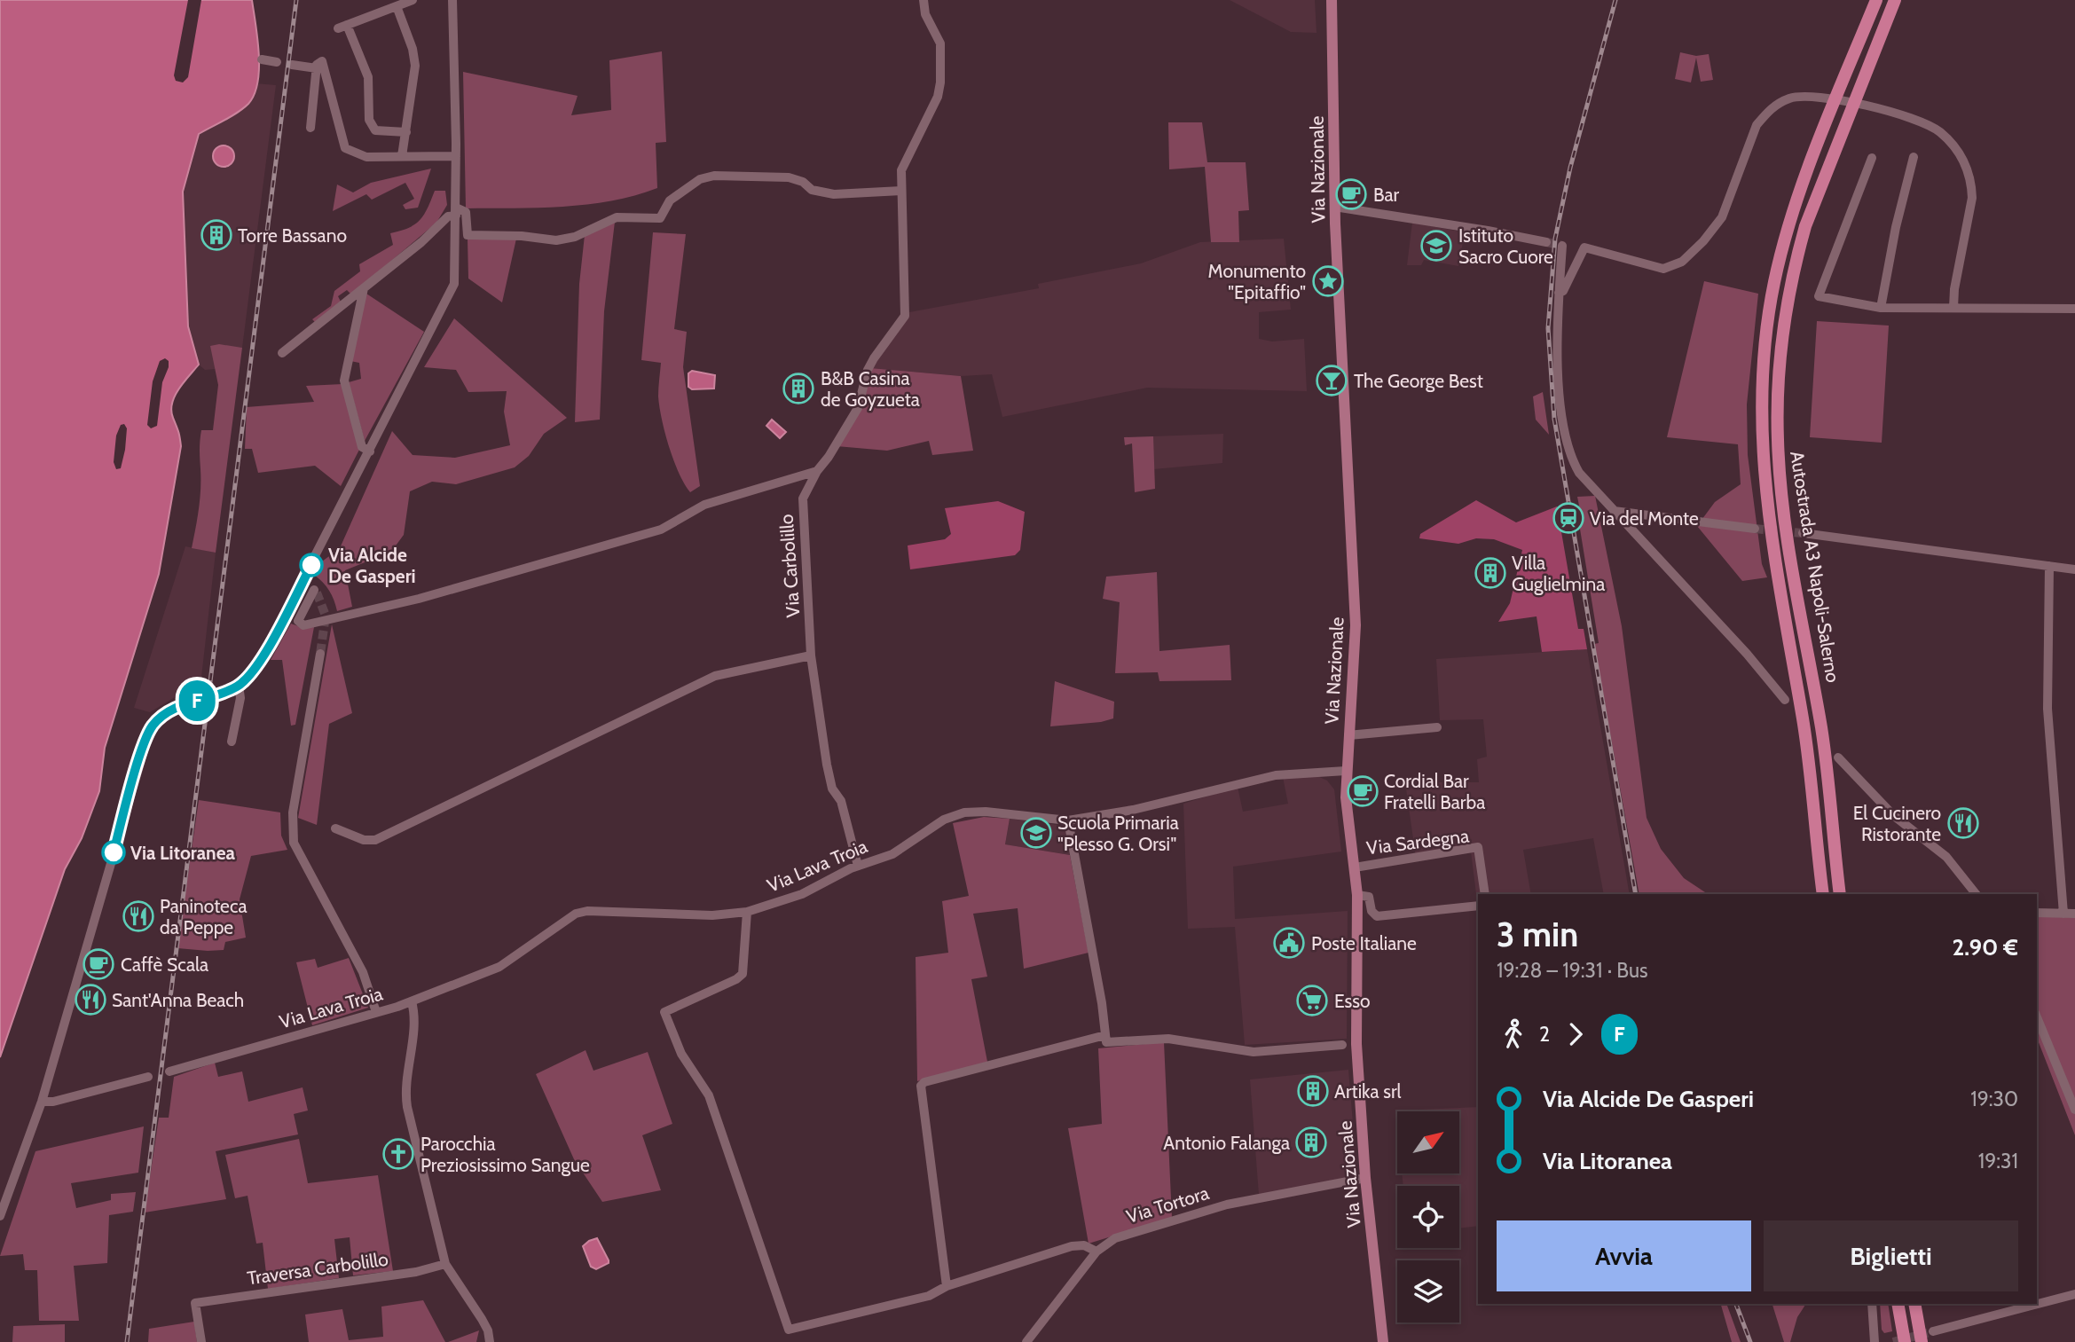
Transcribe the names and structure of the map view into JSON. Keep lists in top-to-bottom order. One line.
{"streets":{"highway":["Autostrada A3 Napoli-Salerno"],"main road":["Via Nazionale"],"street":["Via Carbolillo","Via Sardegna","Via Lava Troia","Via Tortora","Traversa Carbolillo"]},"crossings":[["Via Nazionale","Via Sardegna"],["Via Nazionale","Via Lava Troia"],["Via Nazionale","Via Tortora"],["Via Carbolillo","Via Lava Troia"]],"places":{"cafe":["Bar","Cordial Bar Fratelli Barba","Caffè Scala"],"building":["Torre Bassano","B&B Casina de Goyzueta","Villa Guglielmina","Artika srl","Antonio Falanga"],"school or university":["Istituto Sacro Cuore","Scuola Primaria \"Plesso G. Orsi\""],"place":["Monumento \"Epitaffio\""],"bar":["The George Best"],"station":["Via del Monte"],"other":["Via Alcide De Gasperi","Via Litoranea"],"restaurant":["El Cucinero Ristorante","Paninoteca da Peppe","Sant'Anna Beach"],"public building":["Poste Italiane"],"supermarket":["Esso"],"church":["Parocchia Preziosissimo Sangue"]},"lines":["bus line F"],"north":"top right","page":{"on_map":"F","heading":["3 min","19:28 – 19:31 · Bus","2.90 €"],"legs":["2","F"],"list":[{"name":"Via Alcide De Gasperi","value":"19:30"},{"name":"Via Litoranea","value":"19:31"}],"buttons":["Avvia","Biglietti"]}}
